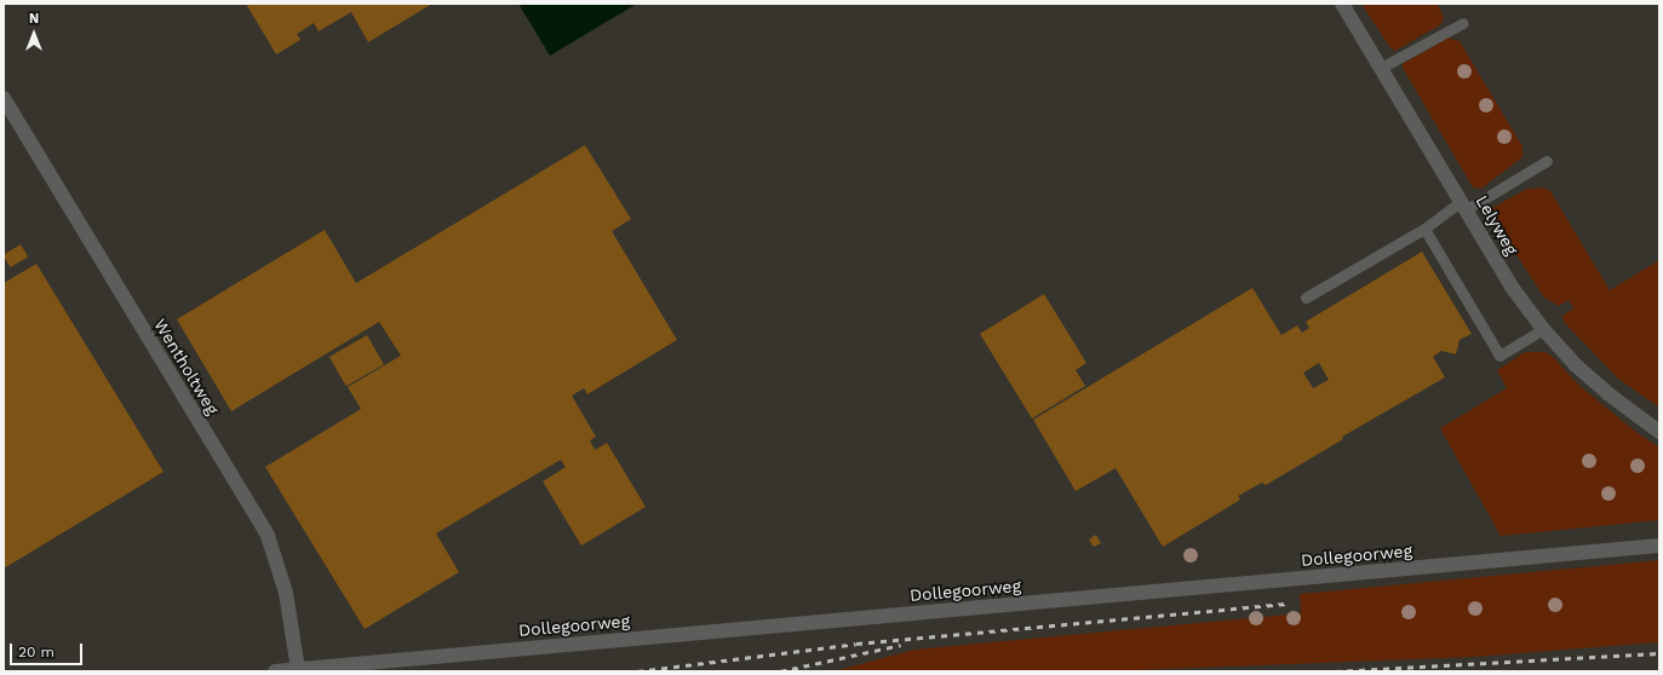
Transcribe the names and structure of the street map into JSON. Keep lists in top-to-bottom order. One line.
{"streets":{"street":["Lelyweg","Wentholtweg","Dollegoorweg"]},"crossings":[["Wentholtweg","Dollegoorweg"]],"scale_bar":"20 m","north":"top"}
